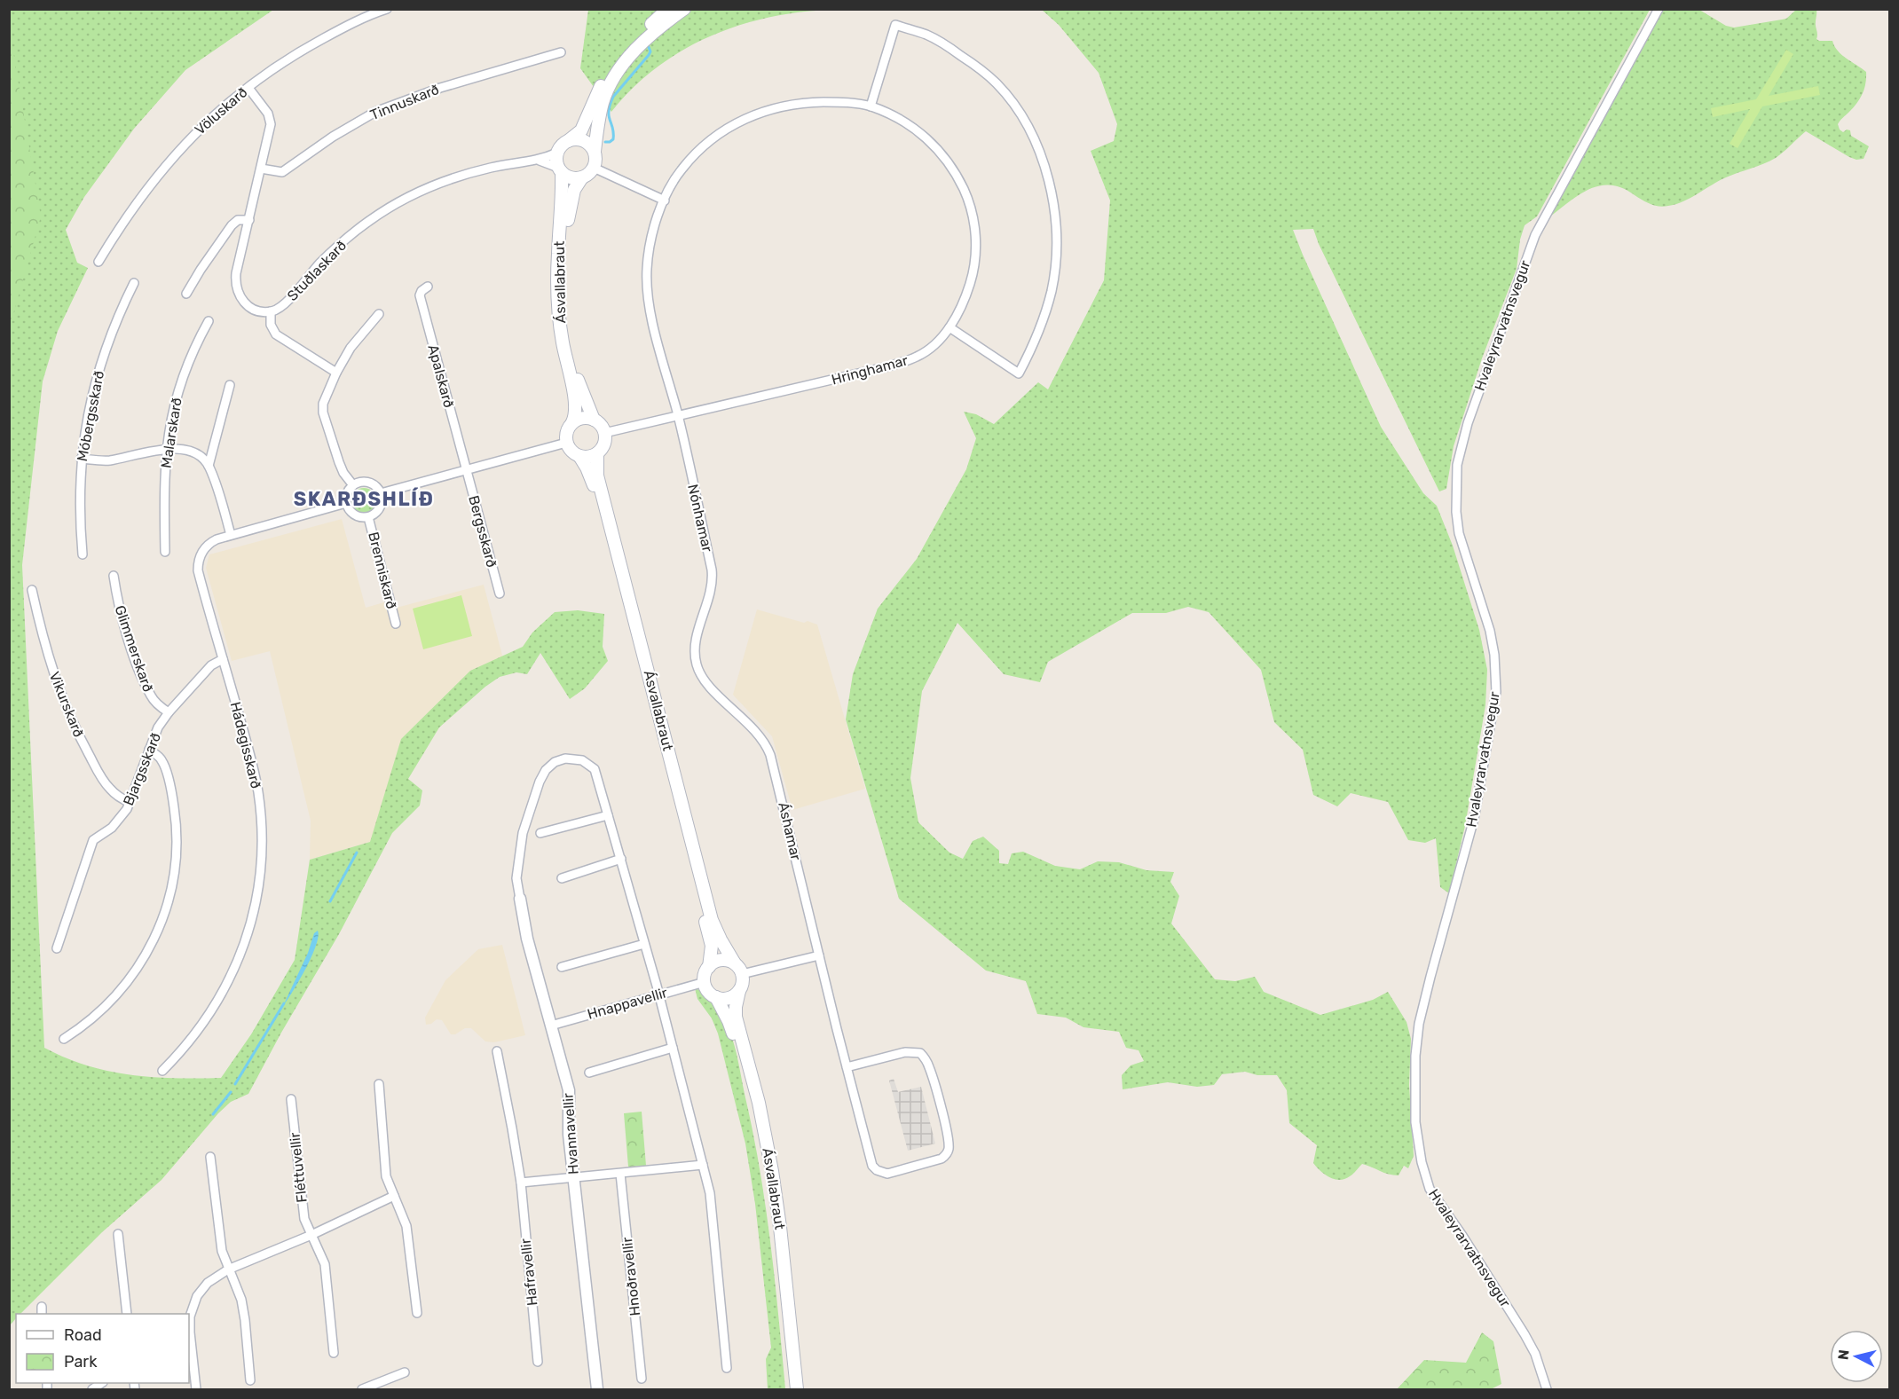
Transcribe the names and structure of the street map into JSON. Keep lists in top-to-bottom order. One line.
{"streets":{"main road":["Ásvallabraut"],"street":["Tinnuskarð","Völuskarð","Stuðlaskarð","Hvaleyrarvatnsvegur","Hringhamar","Apalskarð","Móbergsskarð","Malarskarð","Nónhamar","Bergsskarð","Brenniskarð","Glimmerskarð","Vikurskarð","Hádegisskarð","Bjargsskarð","Áshamar","Hnappavellir","Hvannavellir","Fléttuvellir","Hafravellir","Hnoðravellir"]},"crossings":[["Stuðlaskarð","Ásvallabraut"],["Ásvallabraut","Hringhamar"],["Ásvallabraut","Hnappavellir"],["Hringhamar","Nónhamar"],["Apalskarð","Bergsskarð"],["Nónhamar","Áshamar"],["Brenniskarð","Hádegisskarð"],["Glimmerskarð","Bjargsskarð"],["Vikurskarð","Bjargsskarð"],["Hádegisskarð","Bjargsskarð"],["Hnappavellir","Hvannavellir"]],"districts":["SKARÐSHLÍÐ"],"legend":["Road","Park"],"north":"left"}
